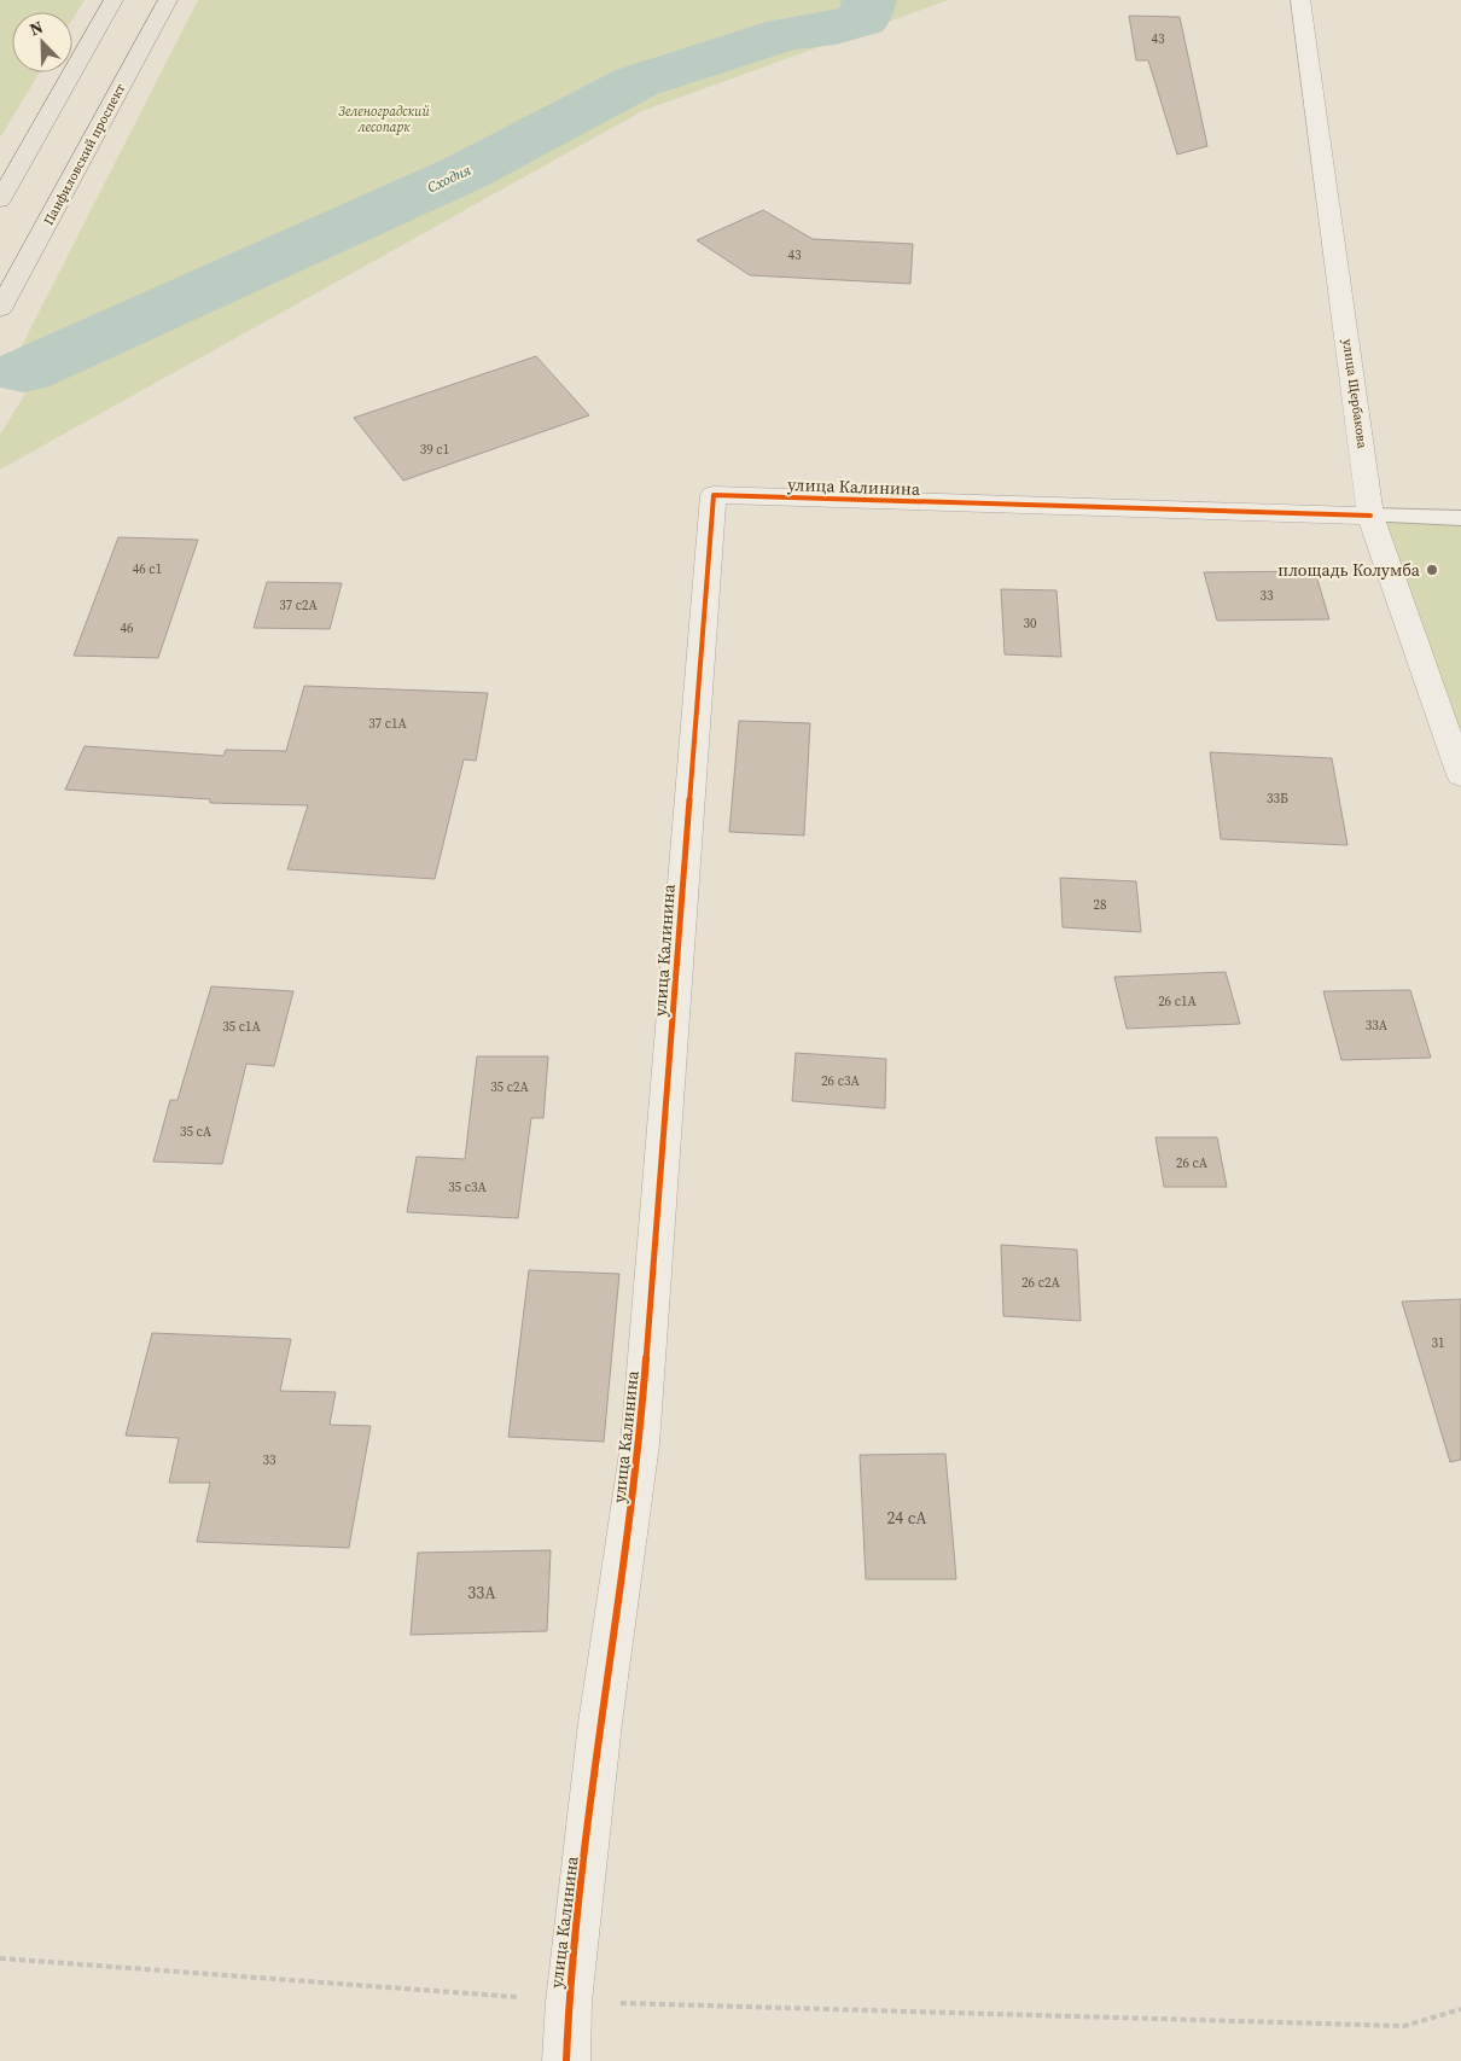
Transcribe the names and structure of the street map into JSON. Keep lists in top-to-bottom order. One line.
{"streets":{"main road":["Панфиловский проспект"],"street":["улица Щербакова","улица Калинина"]},"crossings":[["улица Щербакова","улица Калинина"]],"water":["Сходня"],"parks":["Зеленоградский лесопарк"],"places":["площадь Колумба"],"house_numbers":["43","43","39 с1","46 с1","33","37 с2А","30","46","37 с1А","33Б","28","26 с1А","33А","35 с1А","26 с3А","35 с2А","35 сА","26 сА","35 с3А","26 с2А","31","33","24 сА","33А"],"north":"top left"}
